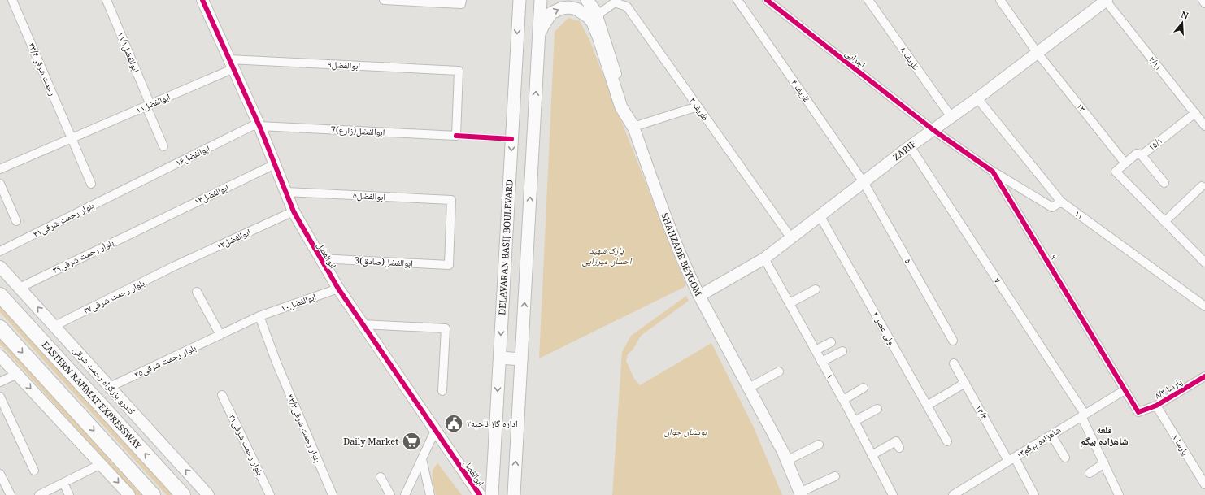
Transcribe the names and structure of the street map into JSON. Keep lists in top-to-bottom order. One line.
{"streets":{"highway":["EASTERN RAHMAT EXPRESSWAY"],"main road":["DELAVARAN BASIJ BOULEVARD"],"street":["ابوالفضل۱۸/۱","اجرایی","ظریف ۸","۲/۱۱","ابوالفضل۹","۴۳/۴رحمت شرقی","ظریف ۴","ابوالفضل۱۸","۱۳","ظریف ۲","7ابوالفضل(زارع)","۱۵/۱","ZARIF","ابوالفضل۱۶","ابوالفضل۱۴","ابوالفضل۵","۱۱","بلوار رحمت شرقی۴۱","ابوالفضل۱۲","SHAHZADE BEYGOM","ابوالفضل","بلوار رحمت شرقی۳۹","۹","۵","3ابوالفضل(صادق)","۷","بلوار رحمت شرقی۳۷","ابوالفضل۱۰","ولی عصر ۳","بلوار رحمت شرقی۳۵","۱","کندرو بزرگراه رحمت شرقی","۸/۳ پارسا","۱۳/۴","بلوار رحمت شرقی۳۳/۳","شاهزاده بیگم۱۳","بلوار رحمت شرقی۳۱","۸ پارسا"]},"crossings":[["ابوالفضل۱۸/۱","ابوالفضل۱۸"],["اجرایی","ZARIF"],["اجرایی","۹"],["ظریف ۸","ZARIF"],["۲/۱۱","۱۵/۱"],["۲/۱۱","ZARIF"],["ابوالفضل۹","ابوالفضل۱۸"],["ابوالفضل۹","7ابوالفضل(زارع)"],["ابوالفضل۹","ابوالفضل"],["۴۳/۴رحمت شرقی","ابوالفضل۱۸"],["ظریف ۴","ZARIF"],["ظریف ۴","۵"],["ابوالفضل۱۸","ابوالفضل"],["۱۳","۱۵/۱"],["۱۳","ZARIF"],["ظریف ۲","ZARIF"],["ظریف ۲","SHAHZADE BEYGOM"],["7ابوالفضل(زارع)","ابوالفضل۱۶"],["7ابوالفضل(زارع)","ابوالفضل"],["ZARIF","۱۱"],["ZARIF","SHAHZADE BEYGOM"],["ZARIF","۹"],["ZARIF","۵"],["ZARIF","۷"],["ZARIF","ولی عصر ۳"],["ZARIF","۱"],["ابوالفضل۱۶","بلوار رحمت شرقی۴۱"],["ابوالفضل۱۶","ابوالفضل"],["ابوالفضل۱۴","ابوالفضل"],["ابوالفضل۱۴","بلوار رحمت شرقی۳۹"],["ابوالفضل۵","ابوالفضل"],["ابوالفضل۵","3ابوالفضل(صادق)"],["ابوالفضل۱۲","ابوالفضل"],["ابوالفضل۱۲","بلوار رحمت شرقی۳۷"],["ابوالفضل","3ابوالفضل(صادق)"],["ابوالفضل","ابوالفضل۱۰"],["بلوار رحمت شرقی۳۹","کندرو بزرگراه رحمت شرقی"],["۹","۸/۳ پارسا"],["۹","شاهزاده بیگم۱۳"],["۷","شاهزاده بیگم۱۳"],["بلوار رحمت شرقی۳۷","کندرو بزرگراه رحمت شرقی"],["ابوالفضل۱۰","بلوار رحمت شرقی۳۵"],["ابوالفضل۱۰","بلوار رحمت شرقی۳۳/۳"],["بلوار رحمت شرقی۳۵","کندرو بزرگراه رحمت شرقی"],["۸/۳ پارسا","۸ پارسا"],["۱۳/۴","شاهزاده بیگم۱۳"]],"districts":["قلعه شاهزاده بیگم"],"parks":["پارک شهید احسان میرزایی","بوستان جوان"],"places":{"public building":["اداره گاز ناحیه۲"],"supermarket":["Daily Market"]},"north":"top"}
